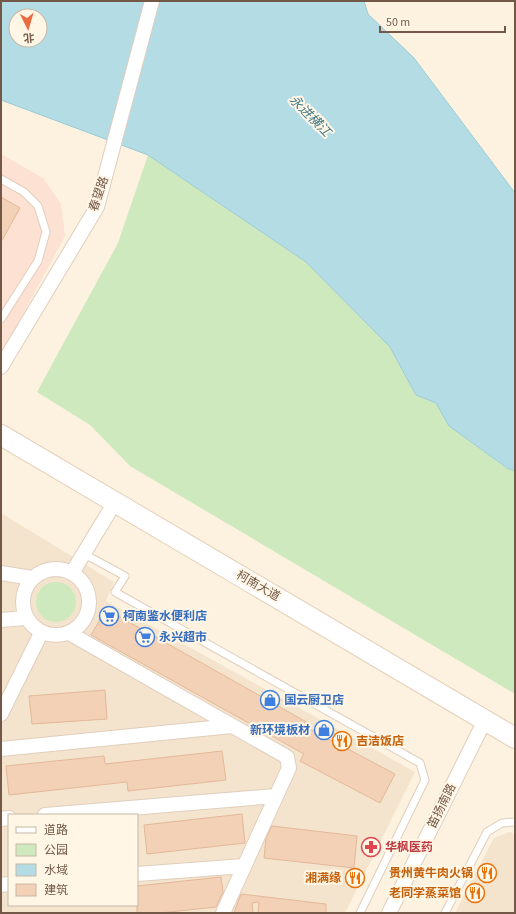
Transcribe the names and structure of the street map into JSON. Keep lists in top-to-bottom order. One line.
{"streets":{"main road":["柯南大道"],"street":["春望路","笛扬南路"]},"crossings":[["柯南大道","笛扬南路"]],"water":["永进横江"],"places":{"supermarket":["柯南鉴水便利店","永兴超市"],"shop":["国云厨卫店","新环境板材"],"restaurant":["吉洁饭店","贵州黄牛肉火锅","湘满缘","老同学蒸菜馆"],"pharmacy":["华枫医药"]},"legend":["道路","公园","水域","建筑"],"scale_bar":"50 m","north":"bottom"}
